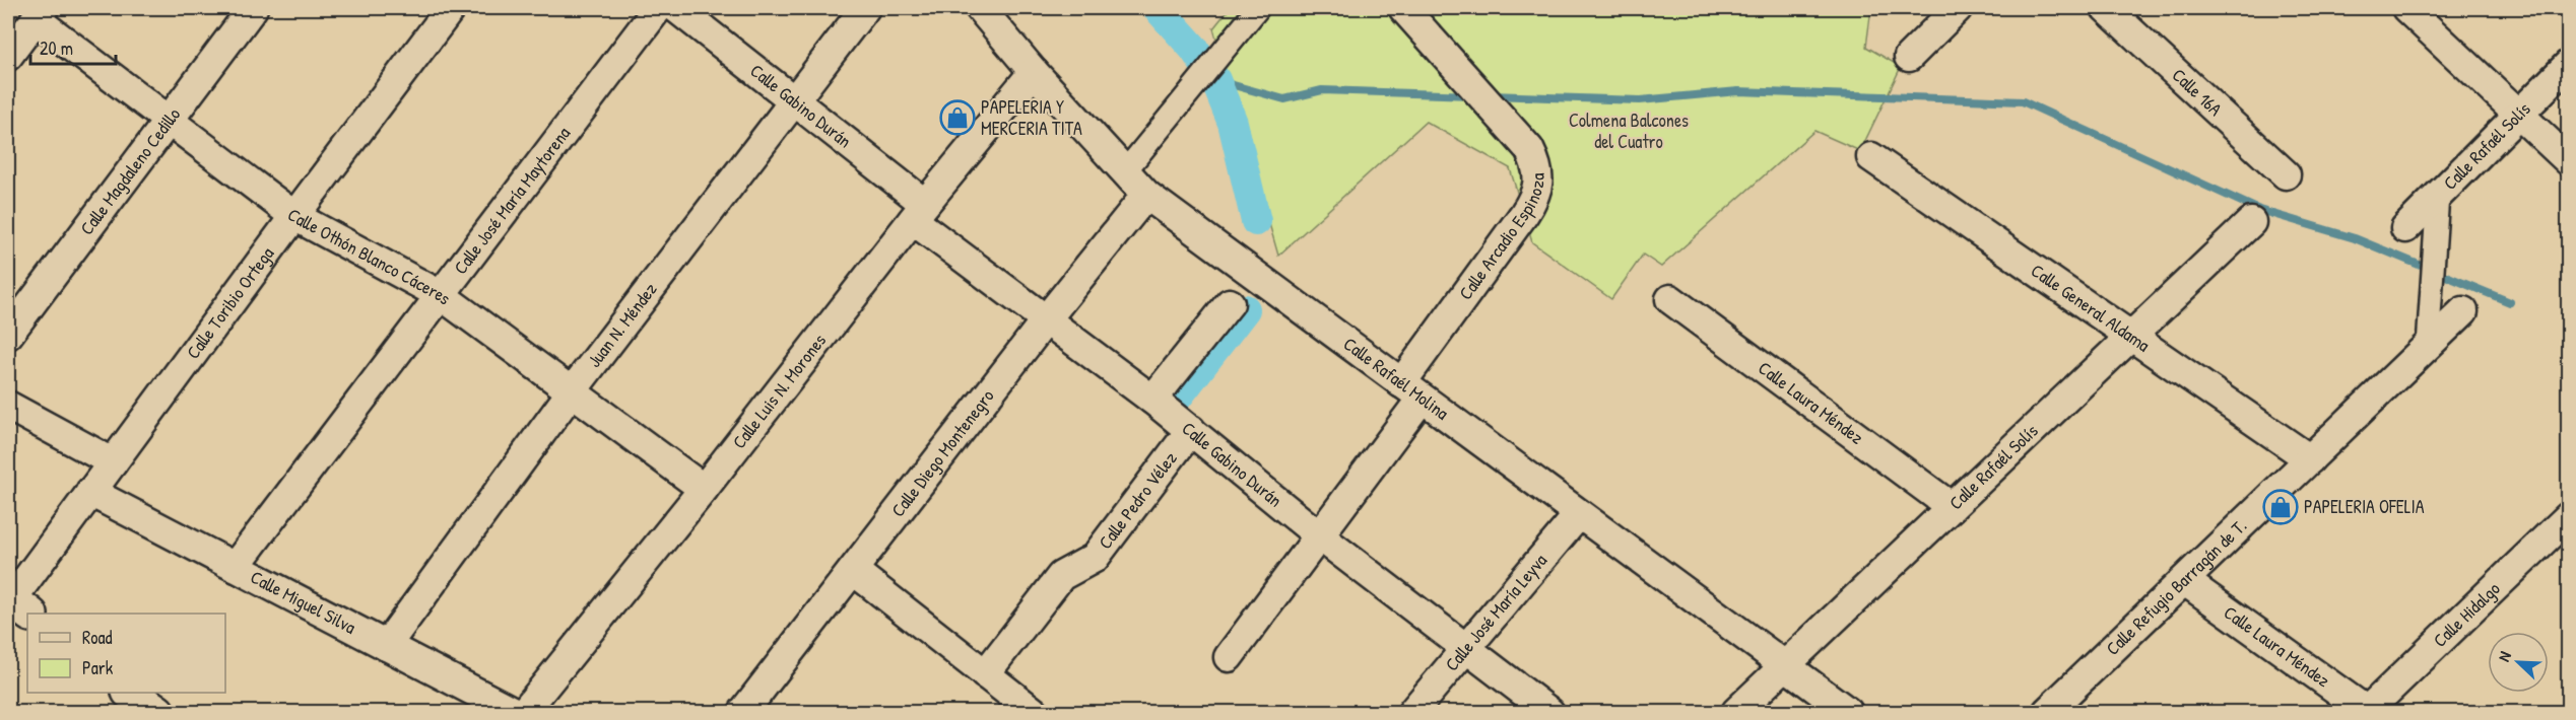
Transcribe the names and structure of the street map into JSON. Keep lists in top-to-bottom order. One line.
{"streets":{"street":["Calle 16A","Calle Gabino Durán","Calle Rafaél Solís","Calle Magdaleno Cedillo","Calle José María Maytorena","Calle Arcadio Espinoza","Calle Othón Blanco Cáceres","Calle Toribio Ortega","Calle General Aldama","Juan N. Méndez","Calle Rafaél Molina","Calle Luis N. Morones","Calle Laura Méndez","Calle Diego Montenegro","Calle Pedro Vélez","Calle Refugio Barragán de T.","Calle Miguel Silva","Calle José María Leyva","Calle Hidalgo"]},"crossings":[["Calle Gabino Durán","Calle Arcadio Espinoza"],["Calle Gabino Durán","Juan N. Méndez"],["Calle Gabino Durán","Calle Luis N. Morones"],["Calle Gabino Durán","Calle Diego Montenegro"],["Calle Gabino Durán","Calle Pedro Vélez"],["Calle Gabino Durán","Calle José María Leyva"],["Calle Rafaél Solís","Calle General Aldama"],["Calle Rafaél Solís","Calle Rafaél Molina"],["Calle Rafaél Solís","Calle Laura Méndez"],["Calle Magdaleno Cedillo","Calle Othón Blanco Cáceres"],["Calle José María Maytorena","Calle Othón Blanco Cáceres"],["Calle José María Maytorena","Calle Miguel Silva"],["Calle Arcadio Espinoza","Calle Rafaél Molina"],["Calle Othón Blanco Cáceres","Calle Toribio Ortega"],["Calle Othón Blanco Cáceres","Juan N. Méndez"],["Calle Othón Blanco Cáceres","Calle Luis N. Morones"],["Calle Toribio Ortega","Calle Miguel Silva"],["Calle General Aldama","Calle Refugio Barragán de T."],["Juan N. Méndez","Calle Miguel Silva"],["Calle Rafaél Molina","Calle Luis N. Morones"],["Calle Rafaél Molina","Calle Diego Montenegro"],["Calle Rafaél Molina","Calle José María Leyva"],["Calle Laura Méndez","Calle Refugio Barragán de T."],["Calle Laura Méndez","Calle Hidalgo"]],"parks":["Colmena Balcones del Cuatro"],"places":{"shop":["PAPELERIA Y MERCERIA TITA","PAPELERIA OFELIA"]},"legend":["Road","Park"],"scale_bar":"20 m","north":"top left"}
